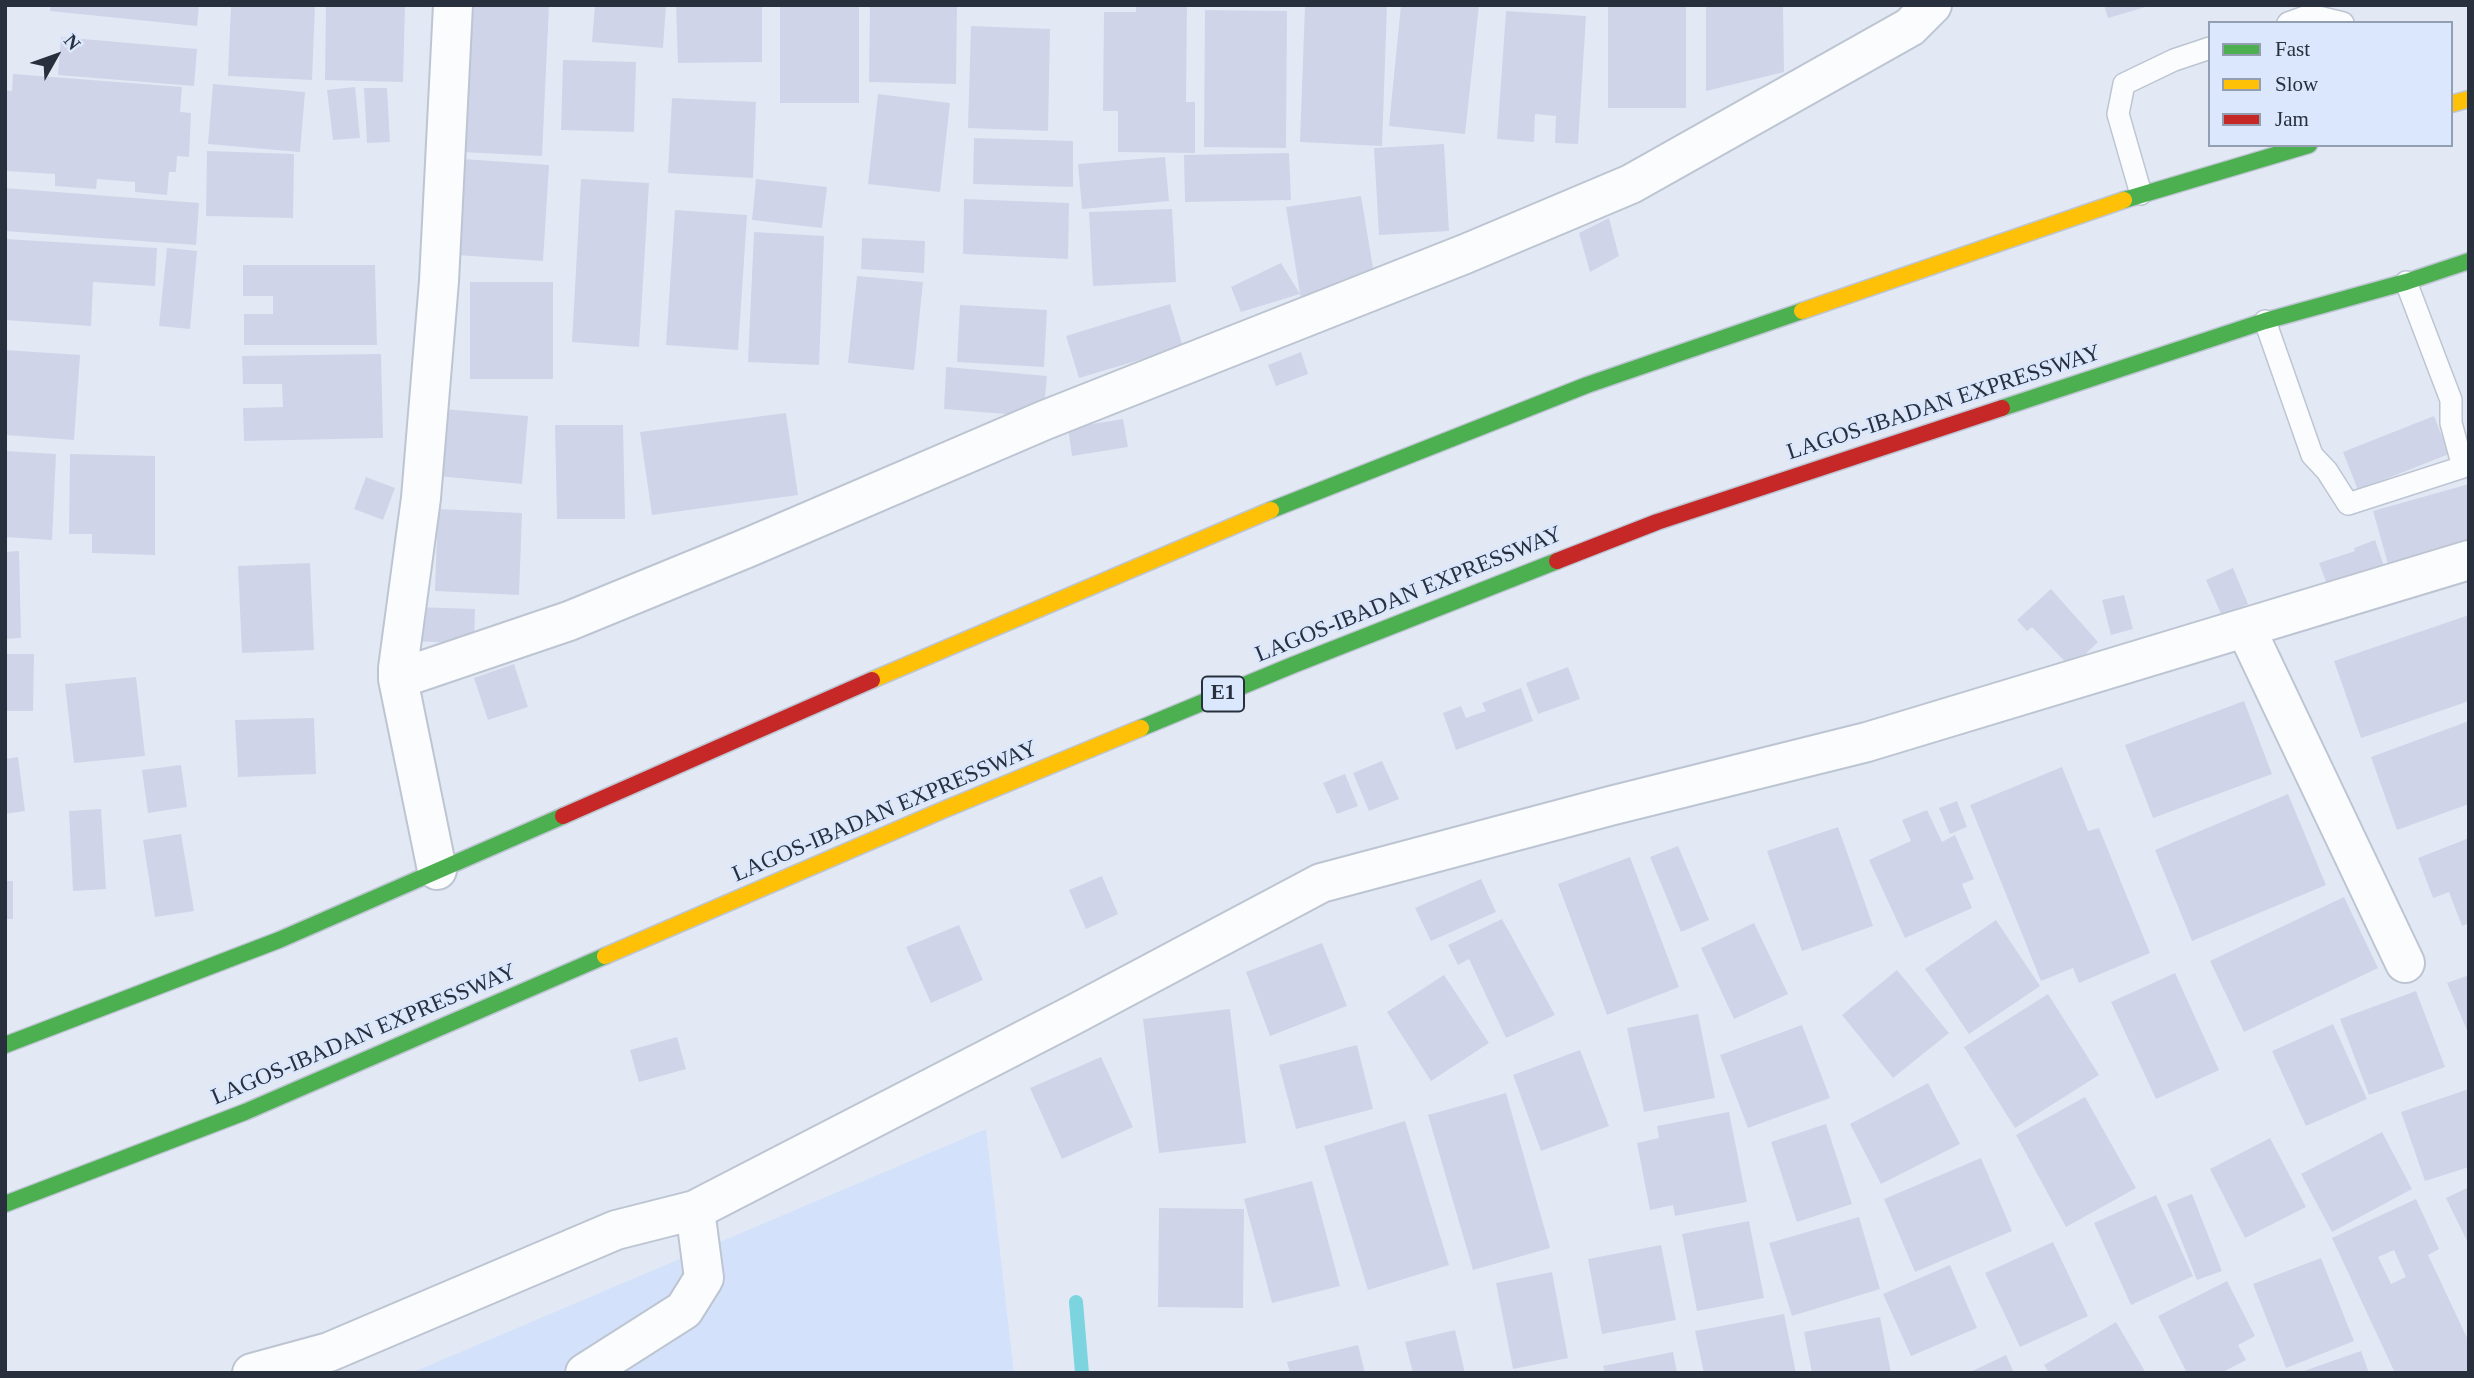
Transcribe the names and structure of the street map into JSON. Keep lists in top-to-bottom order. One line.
{"streets":{"highway":["LAGOS-IBADAN EXPRESSWAY","E1"]},"legend":["Fast","Slow","Jam"],"north":"top right"}
